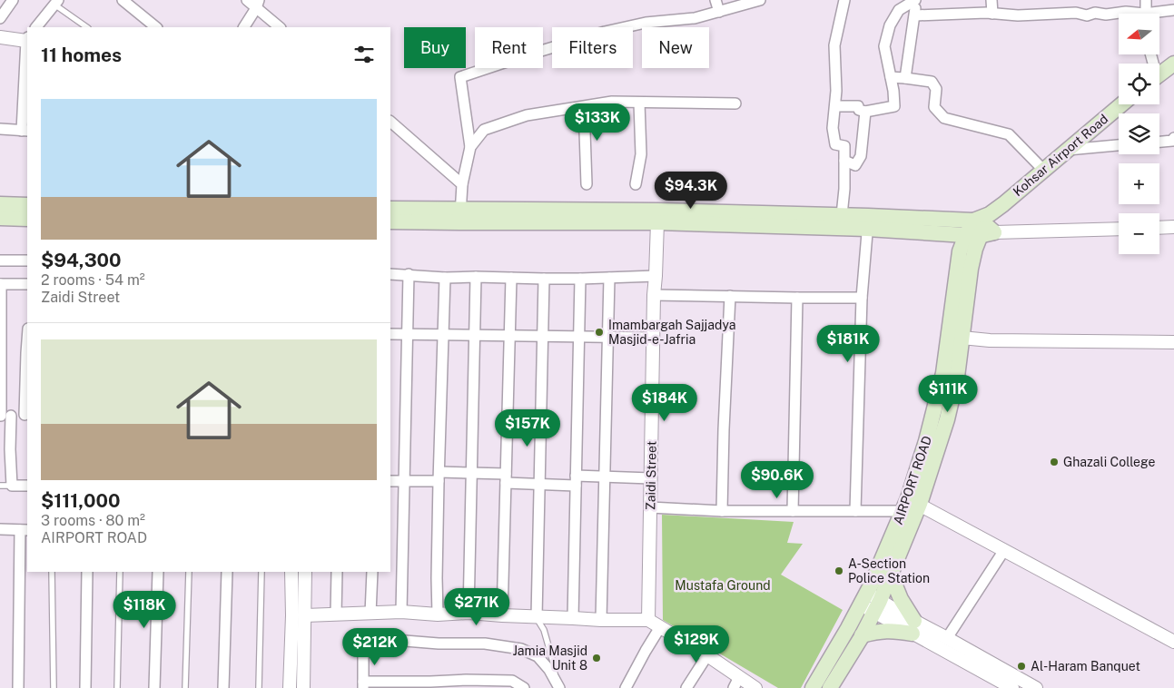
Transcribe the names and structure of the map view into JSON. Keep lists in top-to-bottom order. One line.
{"streets":{"main road":["Kohsar Airport Road","AIRPORT ROAD"],"street":["Zaidi Street"]},"crossings":[["Kohsar Airport Road","AIRPORT ROAD"]],"parks":["Mustafa Ground"],"places":["Imambargah Sajjadya Masjid-e-Jafria","Ghazali College","A-Section Police Station","Jamia Masjid Unit 8","Al-Haram Banquet"],"north":"left","page":{"map_buttons":["+","−"],"chip":["Buy","Rent","Filters","New"],"heading":"11 homes","list":[{"name":"$94,300","note":"2 rooms · 54 m² · Zaidi Street"},{"name":"$111,000","note":"3 rooms · 80 m² · AIRPORT ROAD"}],"price":["$133K","$94.3K","$181K","$111K","$184K","$157K","$90.6K","$271K","$118K","$129K","$212K"]}}
